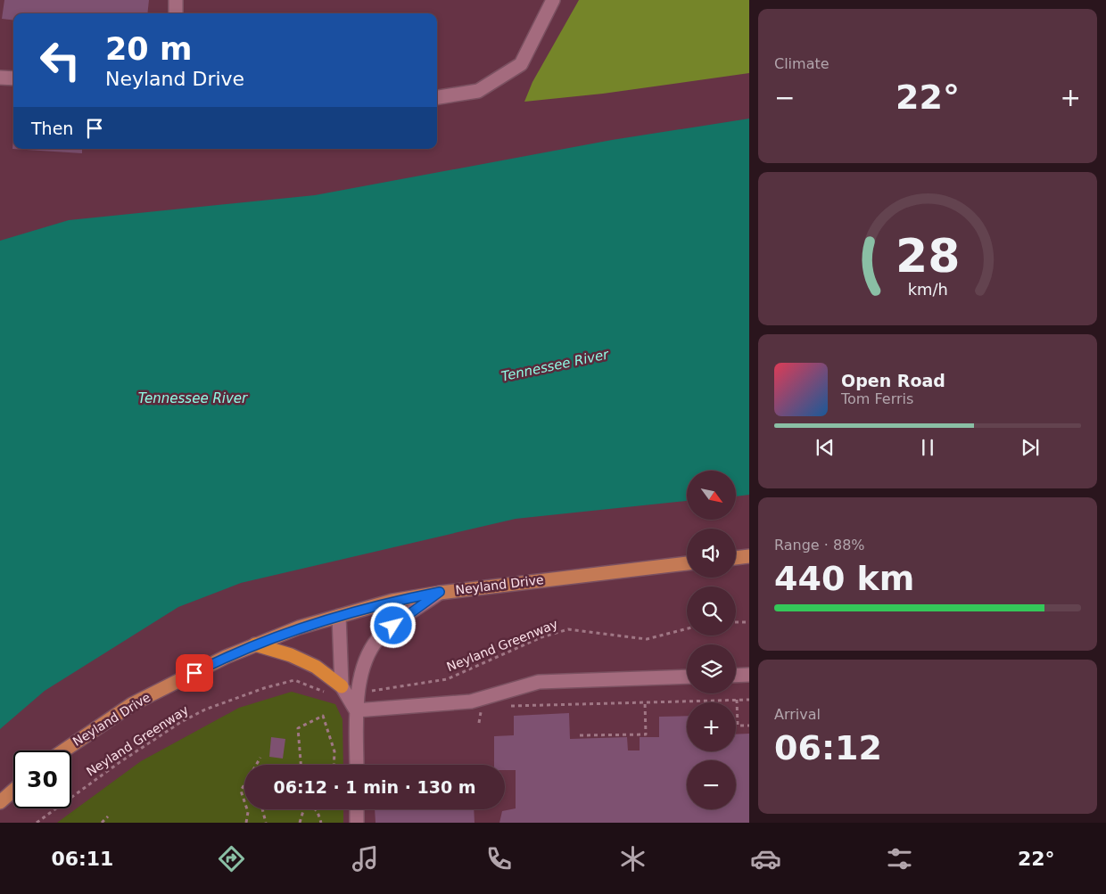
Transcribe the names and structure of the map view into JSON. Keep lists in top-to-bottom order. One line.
{"streets":{"main road":["Neyland Drive"],"path":["Neyland Greenway"]},"water":["Tennessee River"],"north":"bottom right","page":{"tile":["Climate",["Range · 88%","440 km"],["Arrival","06:12"]],"turn":["20 m","Neyland Drive"],"heat":["−","22°","+"],"then":"Then","song":["Open Road","Tom Ferris"],"map_buttons":["+","−"],"limit":"30","trip":"06:12 · 1 min · 130 m","tabs":["06:11","22°"],"gauge":["28","km/h"]}}
